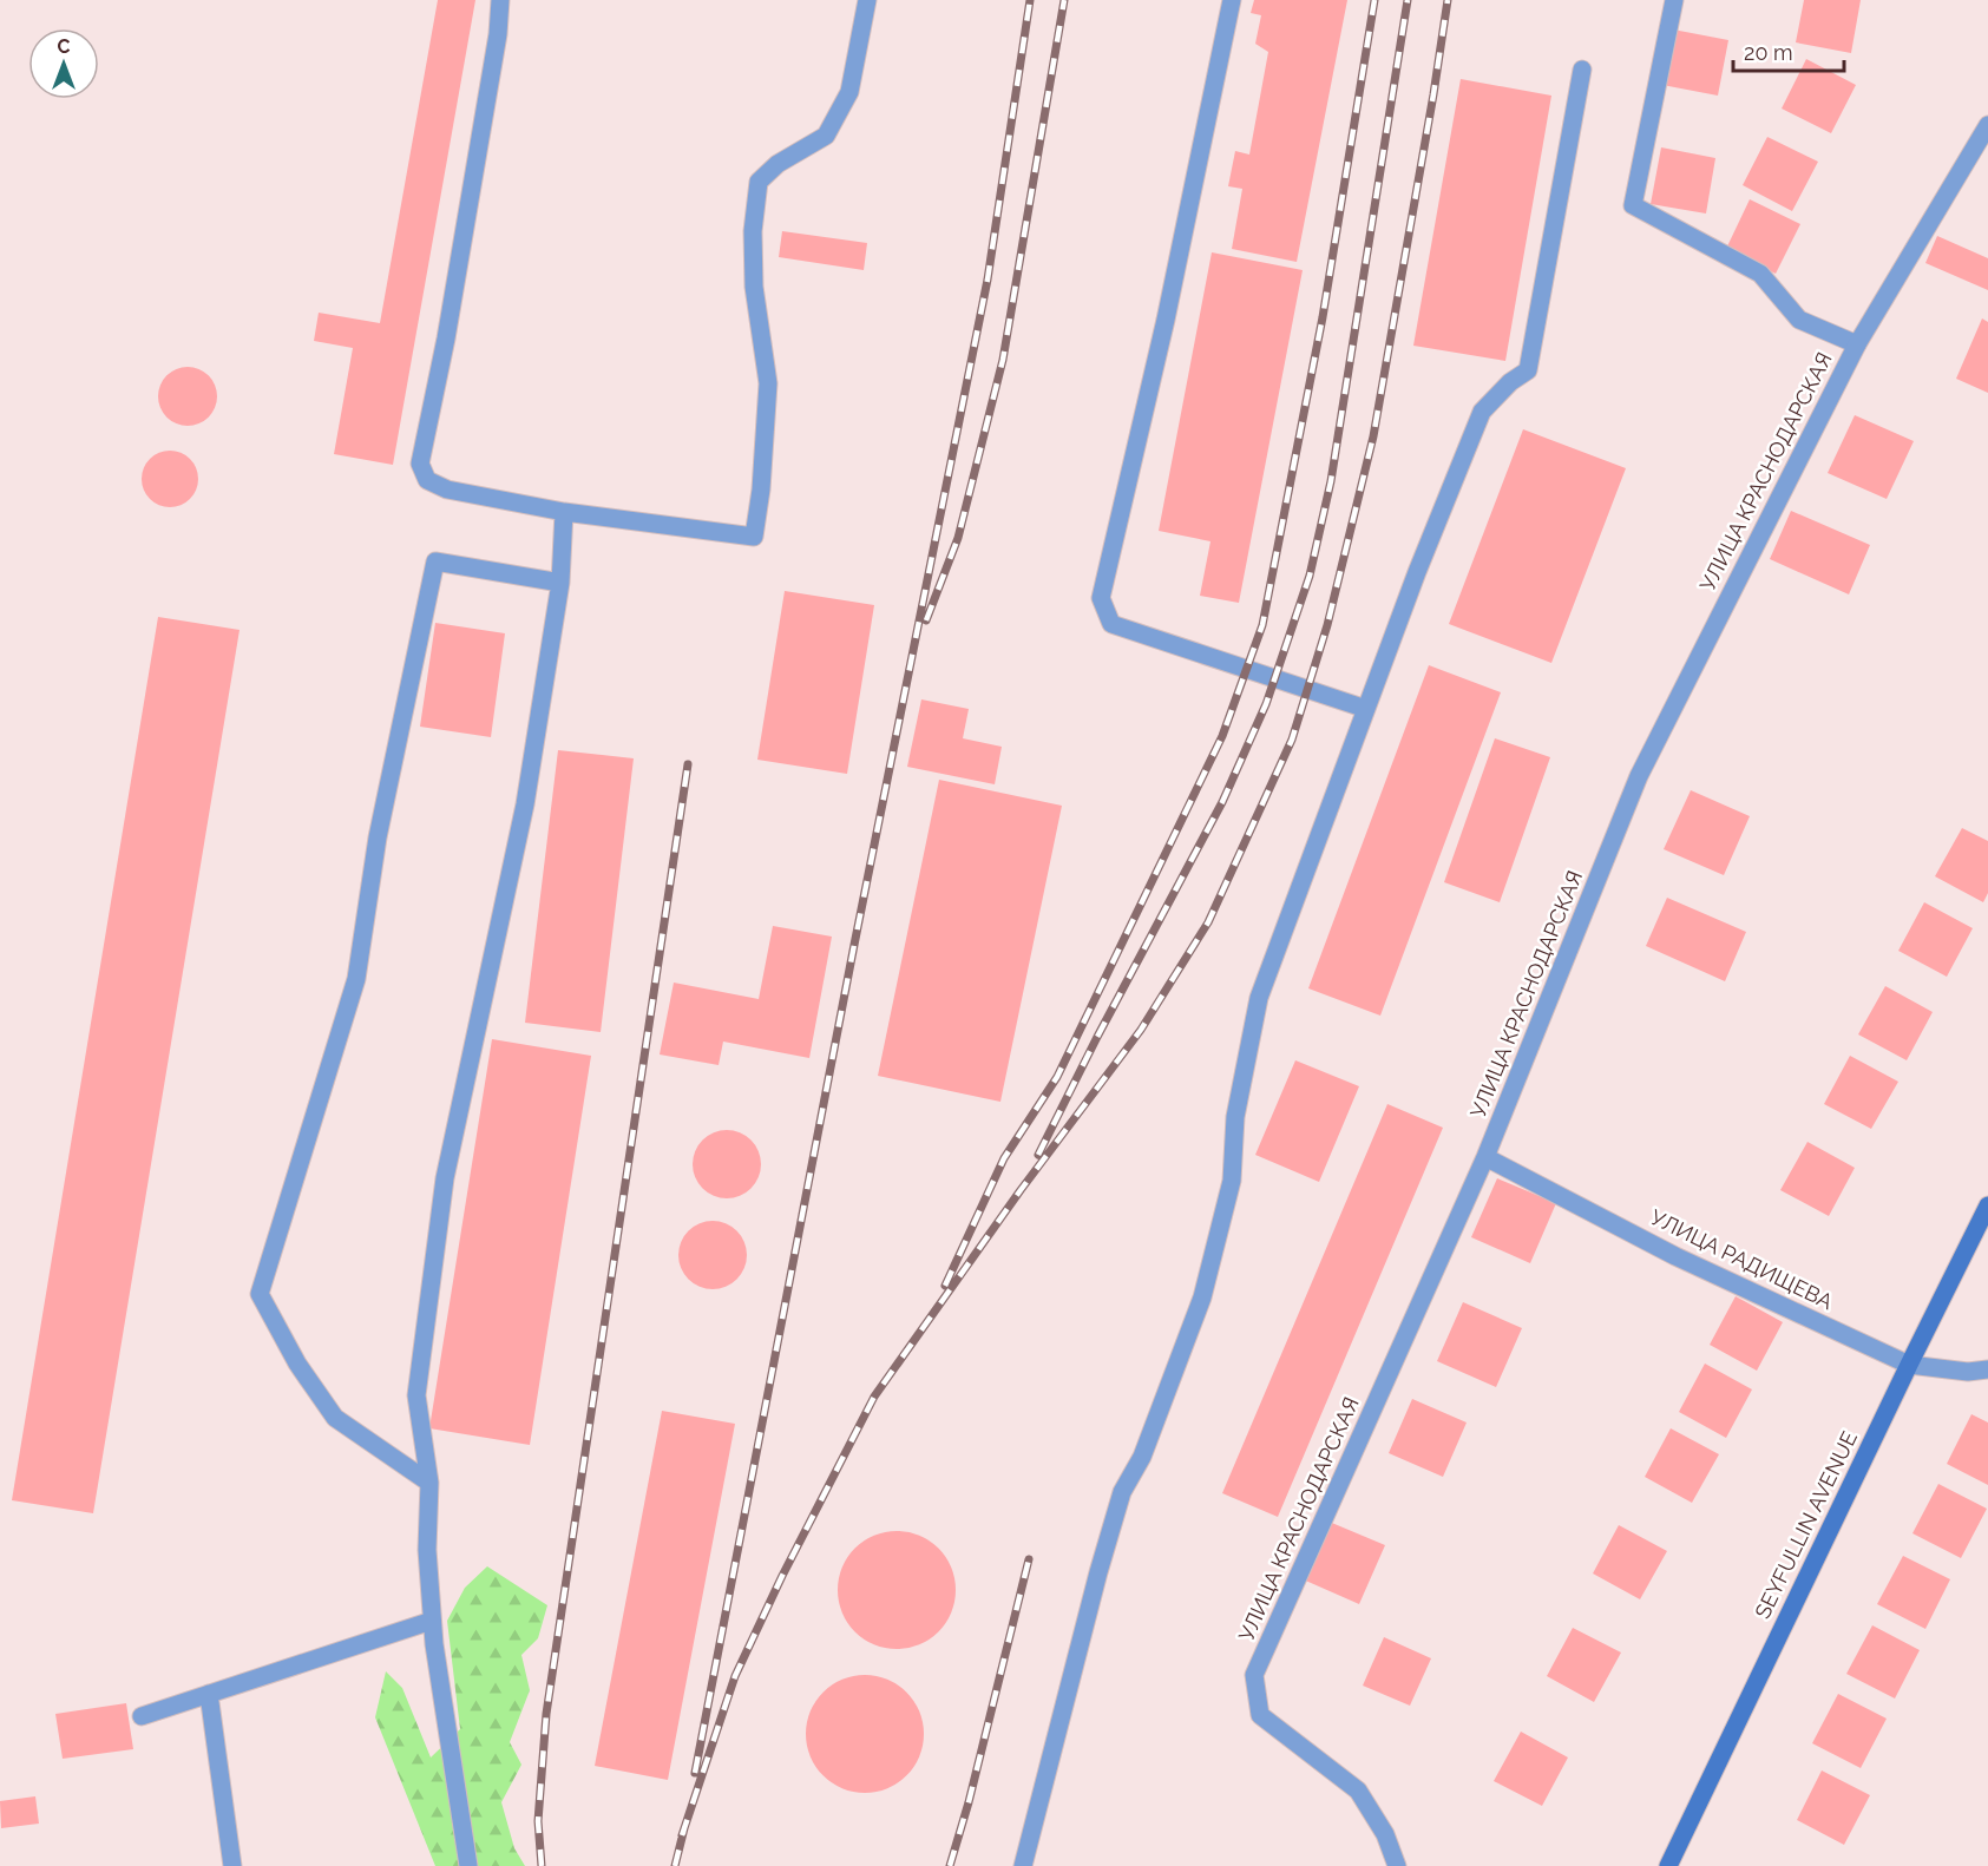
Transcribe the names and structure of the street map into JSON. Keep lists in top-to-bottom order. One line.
{"streets":{"main road":["SEYFULLIN AVENUE"],"street":["УЛИЦА КРАСНОДАРСКАЯ","УЛИЦА РАДИЩЕВА"]},"crossings":[["УЛИЦА КРАСНОДАРСКАЯ","УЛИЦА РАДИЩЕВА"],["УЛИЦА РАДИЩЕВА","SEYFULLIN AVENUE"]],"scale_bar":"20 m","north":"top"}
